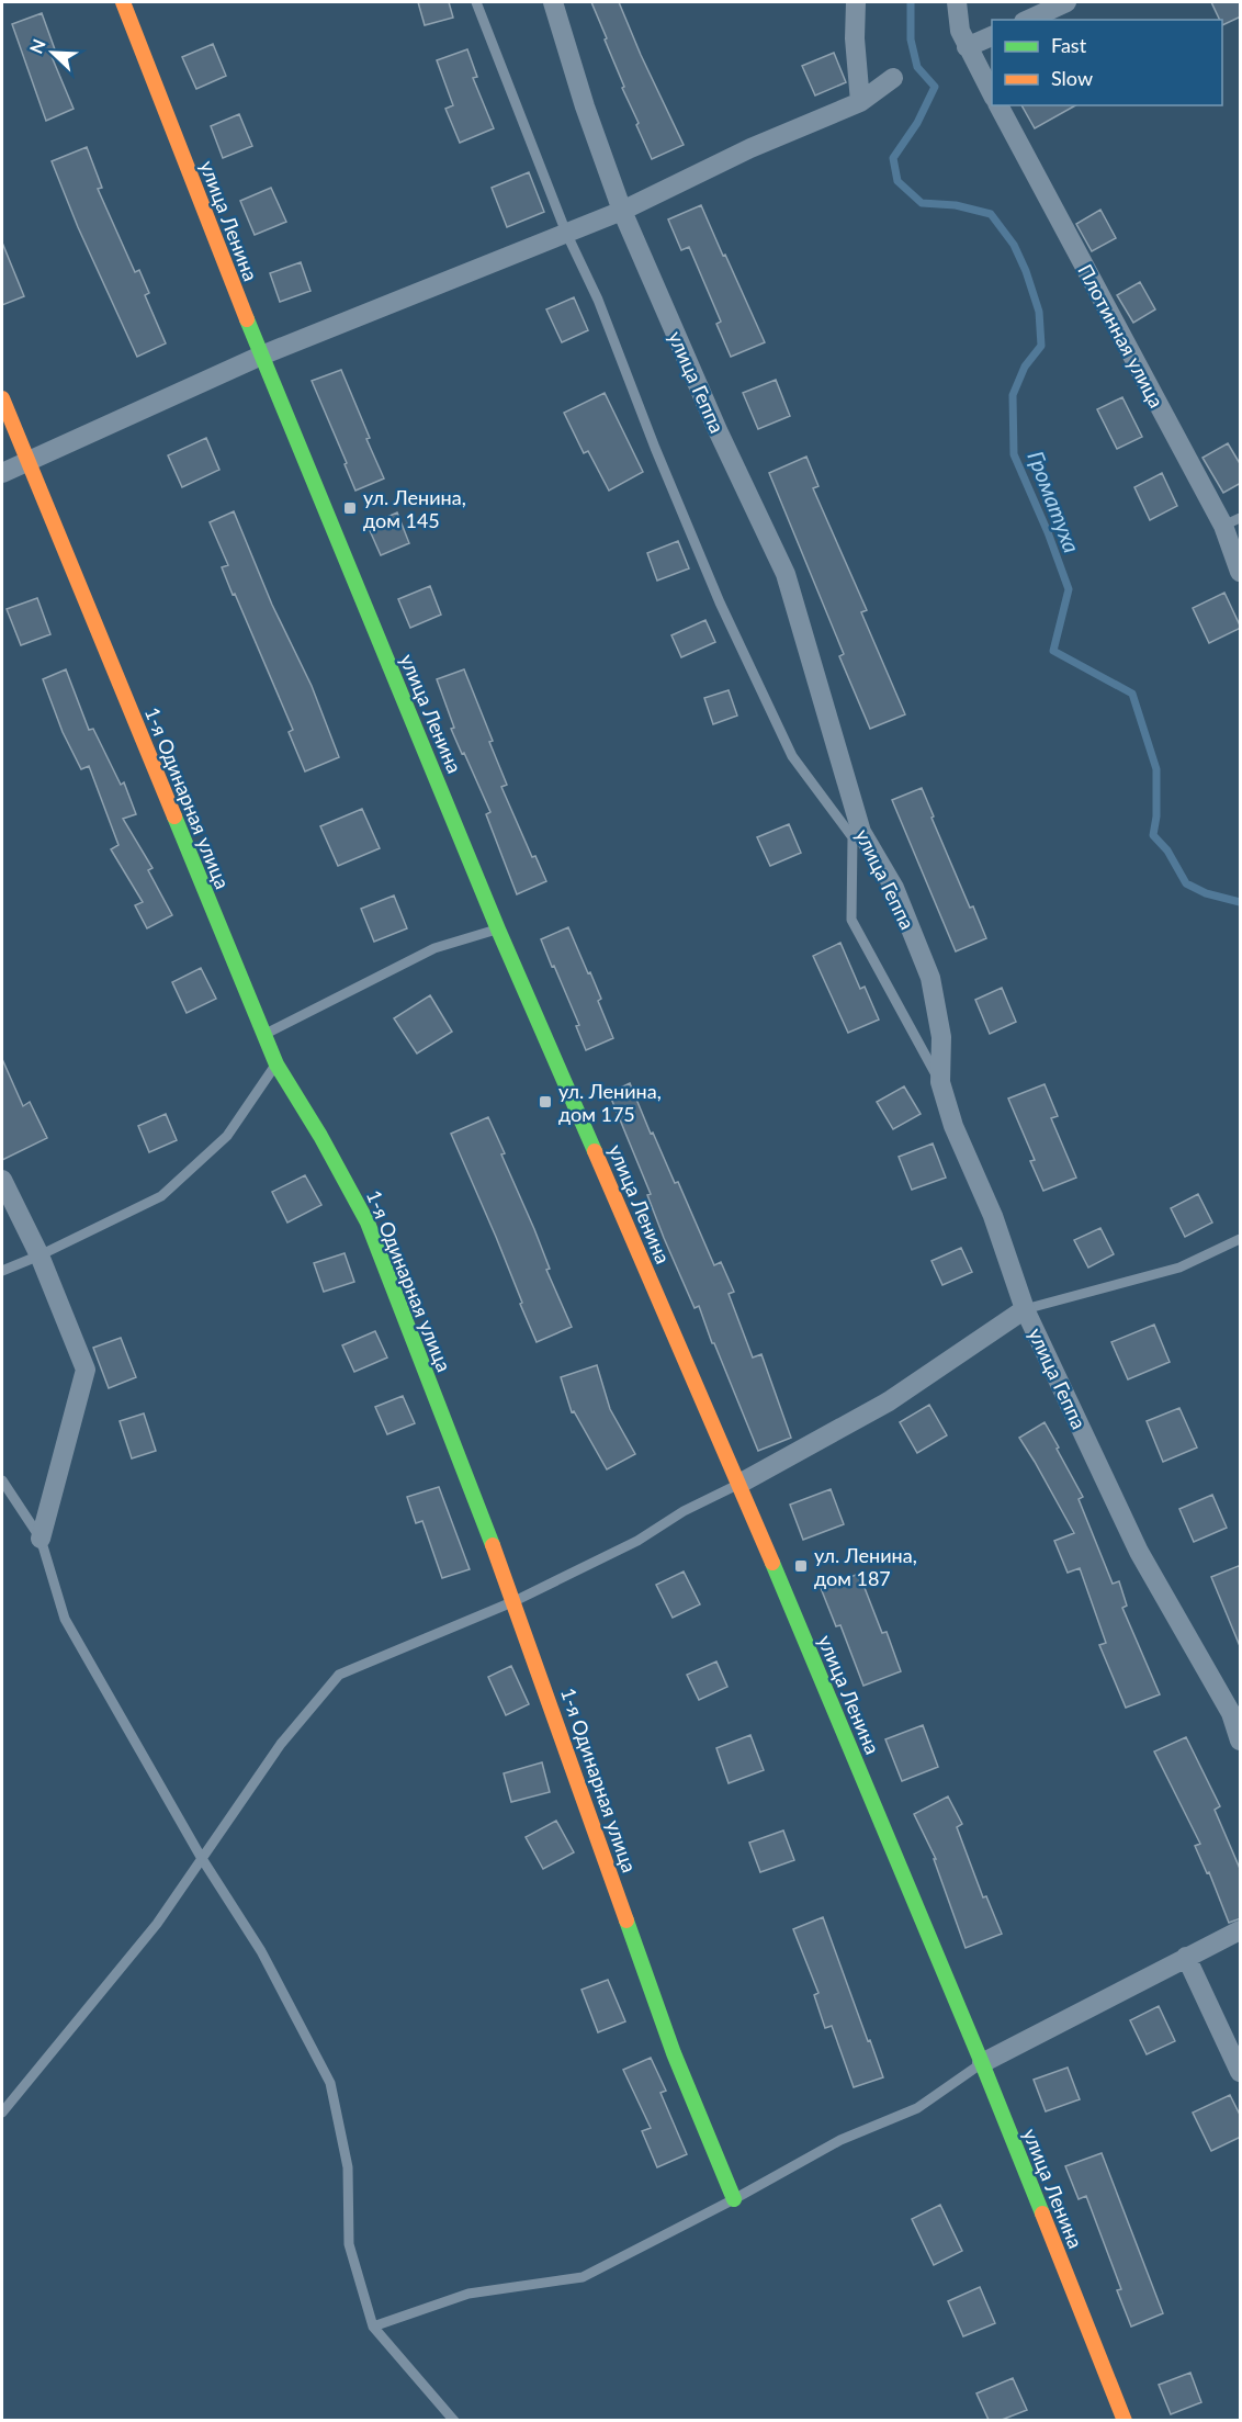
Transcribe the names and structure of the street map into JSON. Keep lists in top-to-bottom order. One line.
{"streets":{"main road":["улица Ленина","1-я Одинарная улица"],"street":["Плотинная улица","улица Геппа"]},"water":["Громатуха"],"places":{"transit":["ул. Ленина, дом 145","ул. Ленина, дом 175","ул. Ленина, дом 187"]},"legend":["Fast","Slow"],"north":"top left"}
